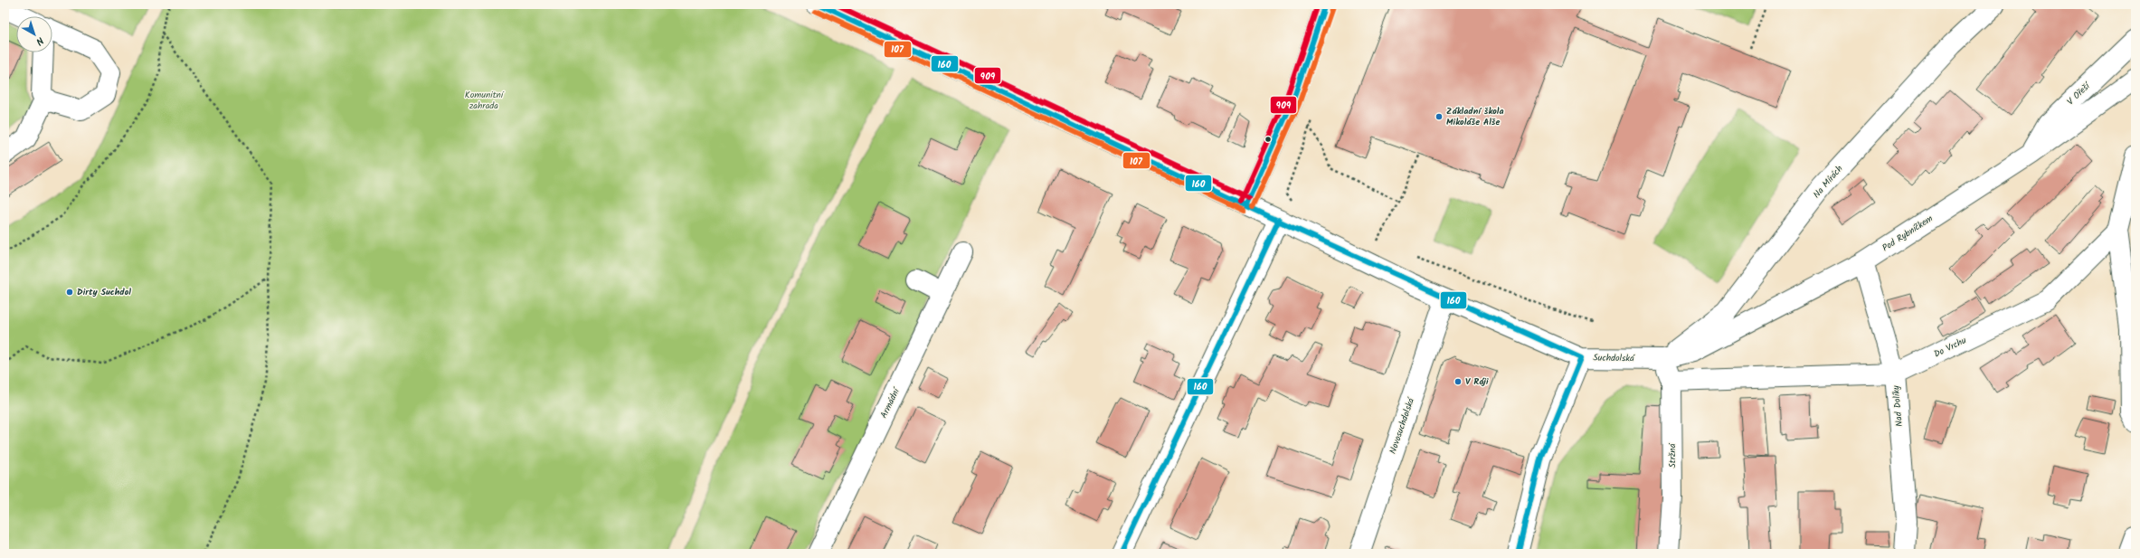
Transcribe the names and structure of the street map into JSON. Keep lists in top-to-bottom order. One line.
{"streets":{"street":["V Ořeší","Na Mírách","Pod Rybníčkem","Do Vrchu","Suchdolská","Armádní","Nad Dolíky","Novosuchdolská","Stržná"]},"crossings":[["V Ořeší","Pod Rybníčkem"],["Na Mírách","Pod Rybníčkem"],["Na Mírách","Suchdolská"],["Na Mírách","Stržná"],["Pod Rybníčkem","Suchdolská"],["Pod Rybníčkem","Nad Dolíky"],["Pod Rybníčkem","Stržná"],["Do Vrchu","Nad Dolíky"],["Do Vrchu","Stržná"],["Suchdolská","Novosuchdolská"],["Suchdolská","Stržná"]],"parks":["Komunitní zahrada"],"places":["Základní škola Mikoláše Alše","Dirty Suchdol","V Ráji"],"lines":["transit line 160","transit line 909","transit line 107"],"north":"bottom right"}
